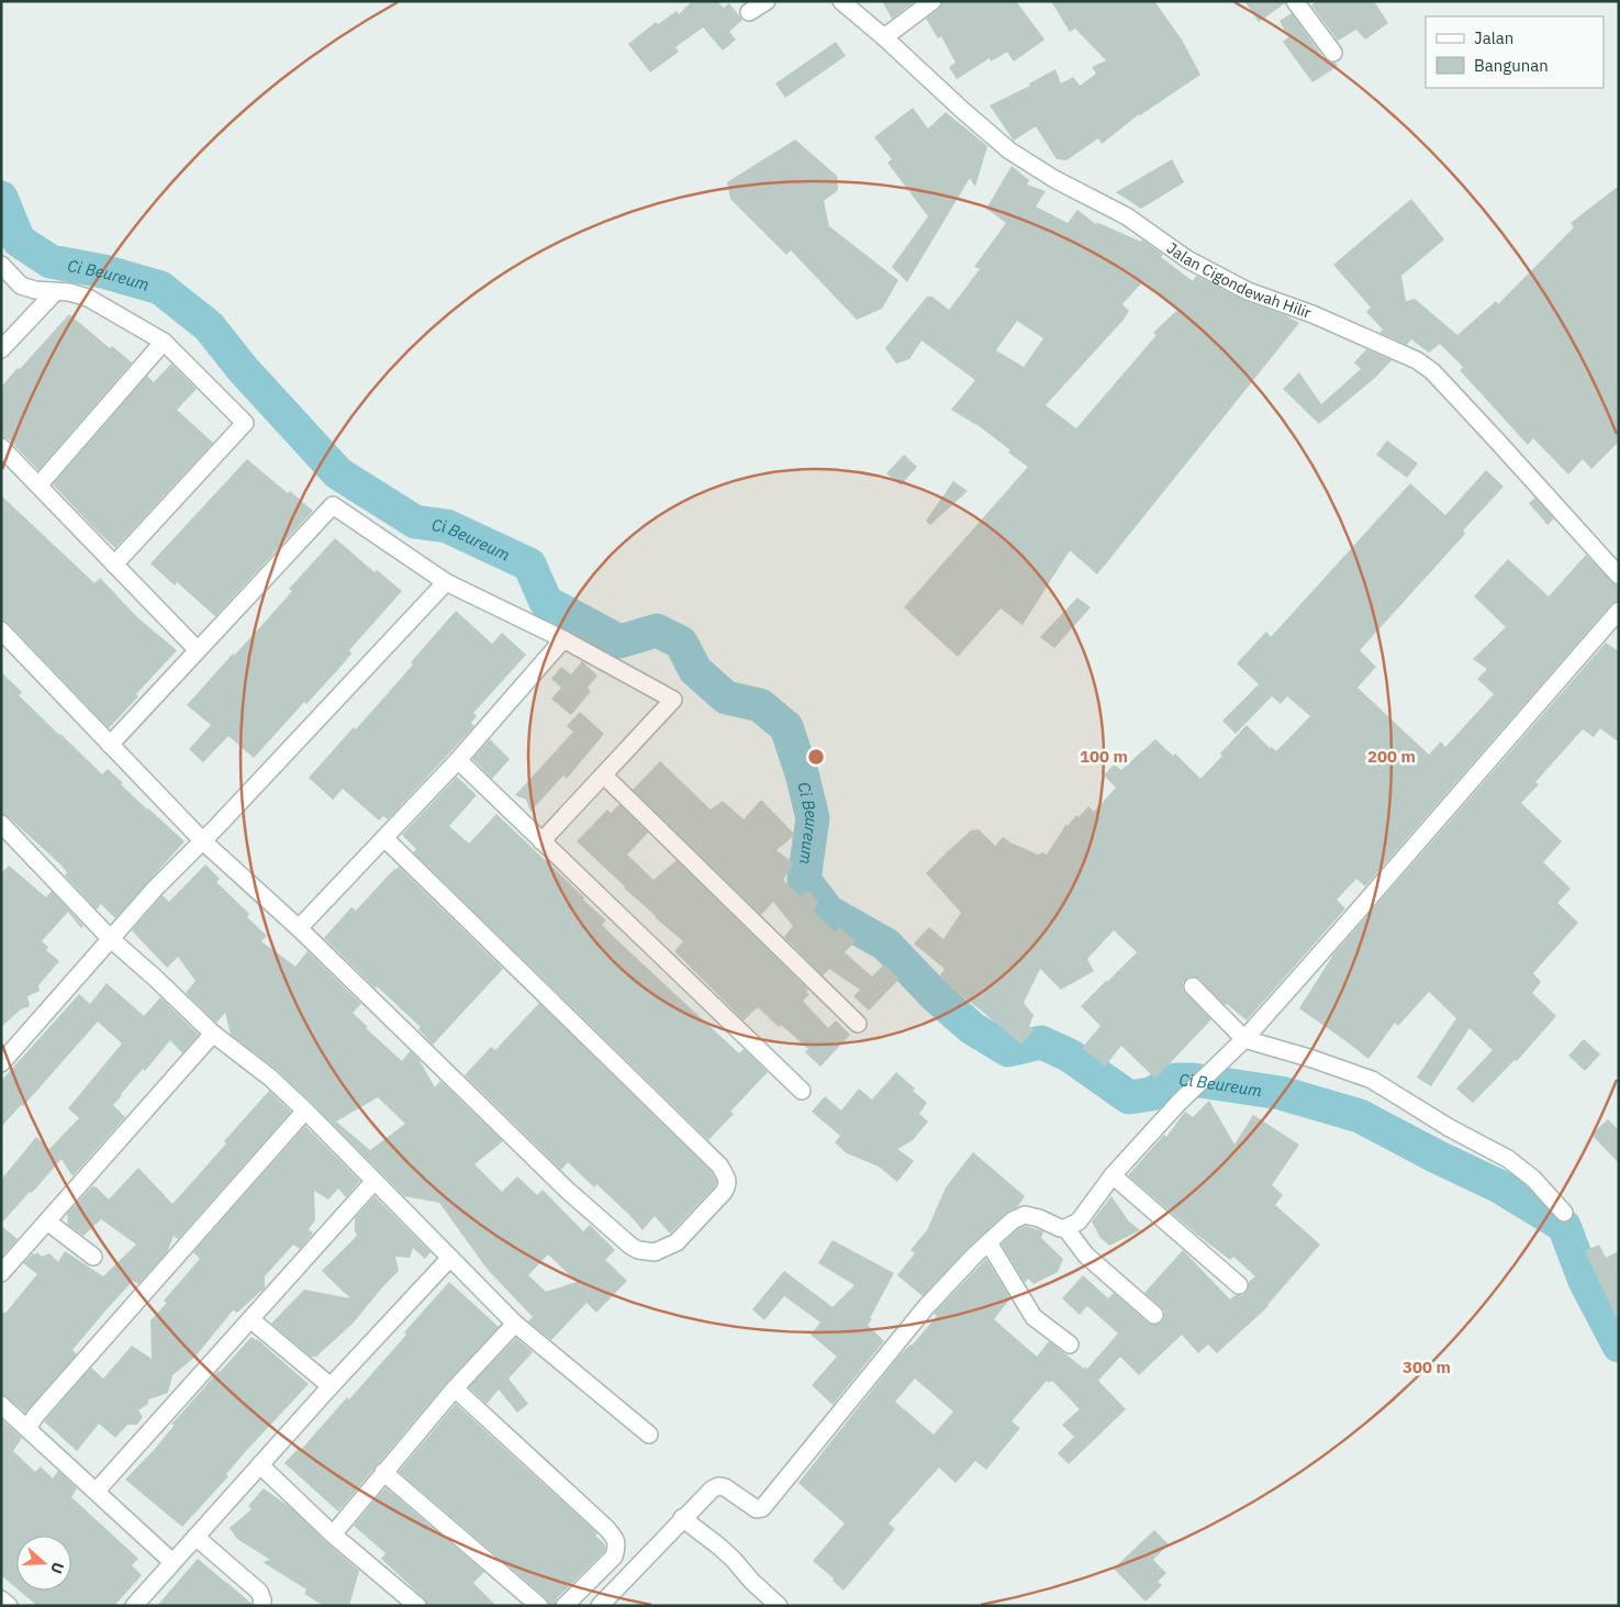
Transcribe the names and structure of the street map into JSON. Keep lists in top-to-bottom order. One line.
{"streets":{"street":["Jalan Cigondewah Hilir"]},"water":["Ci Beureum"],"legend":["Jalan","Bangunan"],"north":"right","rings":["100 m","200 m","300 m"]}
